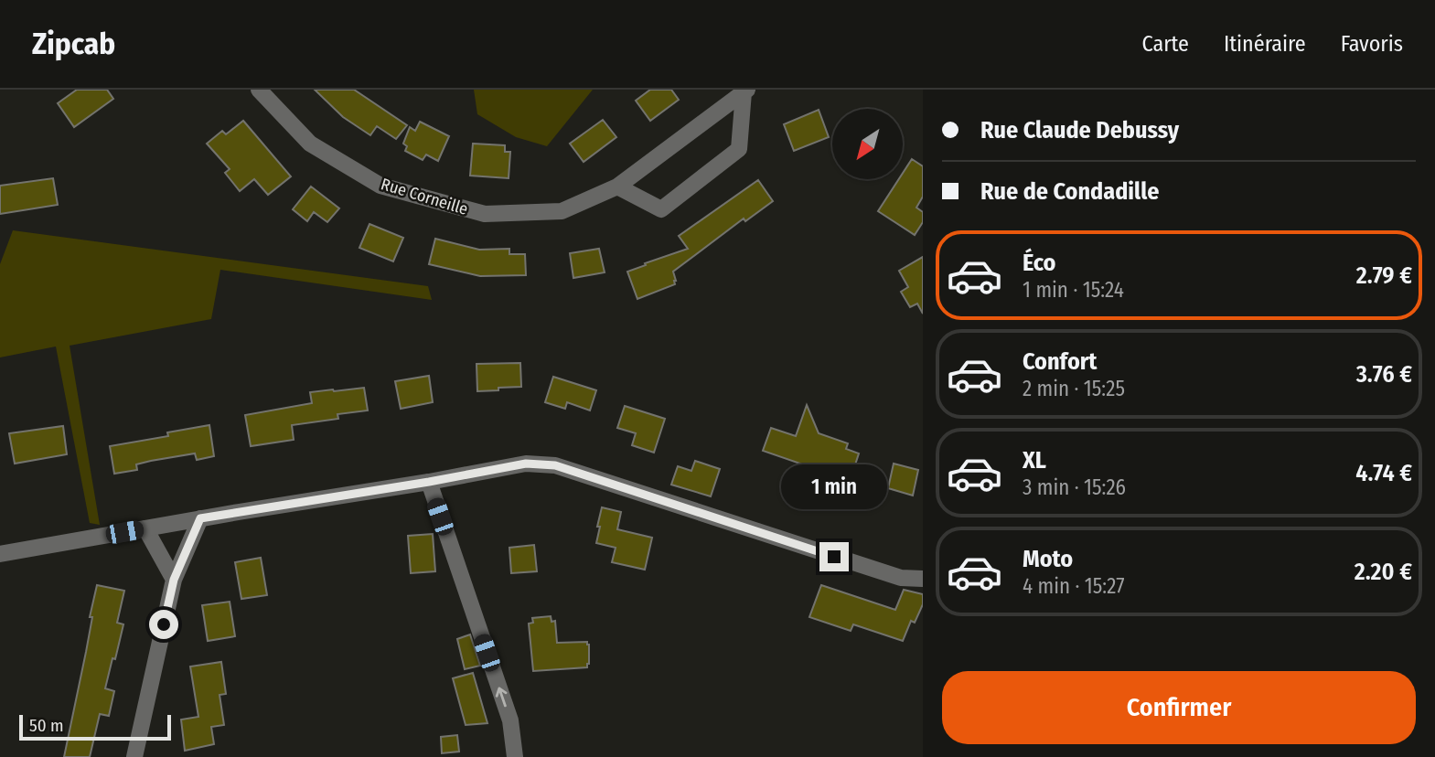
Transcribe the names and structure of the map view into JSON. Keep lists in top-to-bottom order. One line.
{"streets":{"street":["Rue Corneille"]},"scale_bar":"50 m","north":"bottom left","page":{"header":"Zipcab","nav":["Carte","Itinéraire","Favoris"],"banner":["Rue Claude Debussy","Rue de Condadille"],"list":[{"name":"Éco","note":"1 min · 15:24","value":"2.79 €"},{"name":"Confort","note":"2 min · 15:25","value":"3.76 €"},{"name":"XL","note":"3 min · 15:26","value":"4.74 €"},{"name":"Moto","note":"4 min · 15:27","value":"2.20 €"}],"bubble":"1 min","buttons":"Confirmer","scale":"50 m"}}
